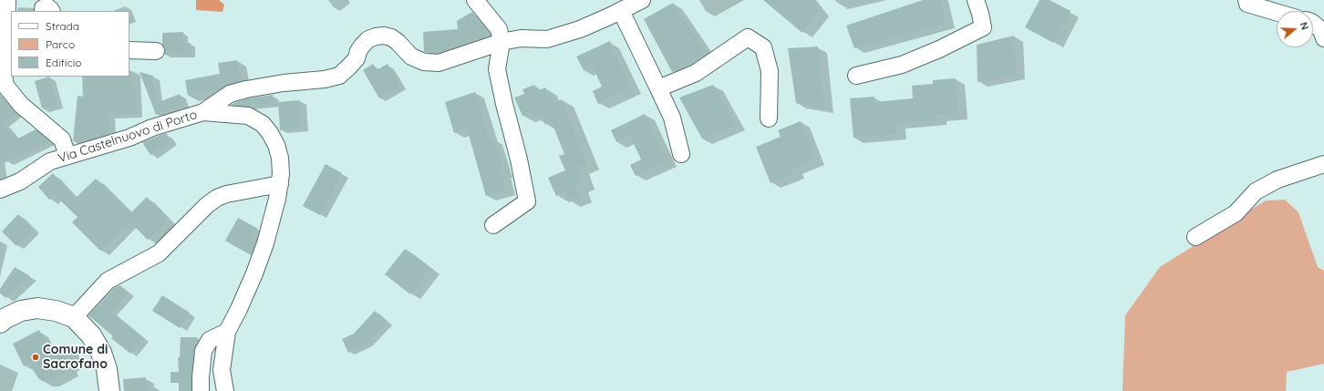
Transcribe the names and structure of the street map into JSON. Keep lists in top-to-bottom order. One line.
{"streets":{"street":["Via Castelnuovo di Porto"]},"places":["Comune di Sacrofano"],"legend":["Strada","Parco","Edificio"],"north":"right"}
